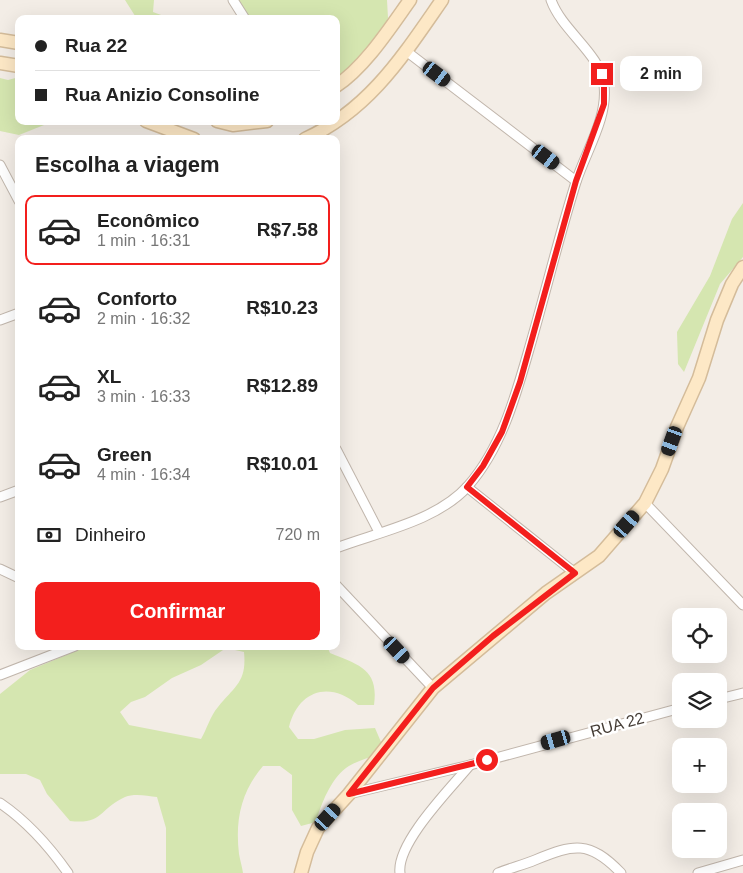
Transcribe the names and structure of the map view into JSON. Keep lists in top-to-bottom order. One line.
{"streets":{"street":["RUA 22"]},"page":{"banner":["Rua 22","Rua Anizio Consoline"],"bubble":"2 min","heading":"Escolha a viagem","list":[{"name":"Econômico","note":"1 min · 16:31","value":"R$7.58"},{"name":"Conforto","note":"2 min · 16:32","value":"R$10.23"},{"name":"XL","note":"3 min · 16:33","value":"R$12.89"},{"name":"Green","note":"4 min · 16:34","value":"R$10.01"}],"pay":["Dinheiro","720 m"],"buttons":"Confirmar","map_buttons":["+","−"]}}
